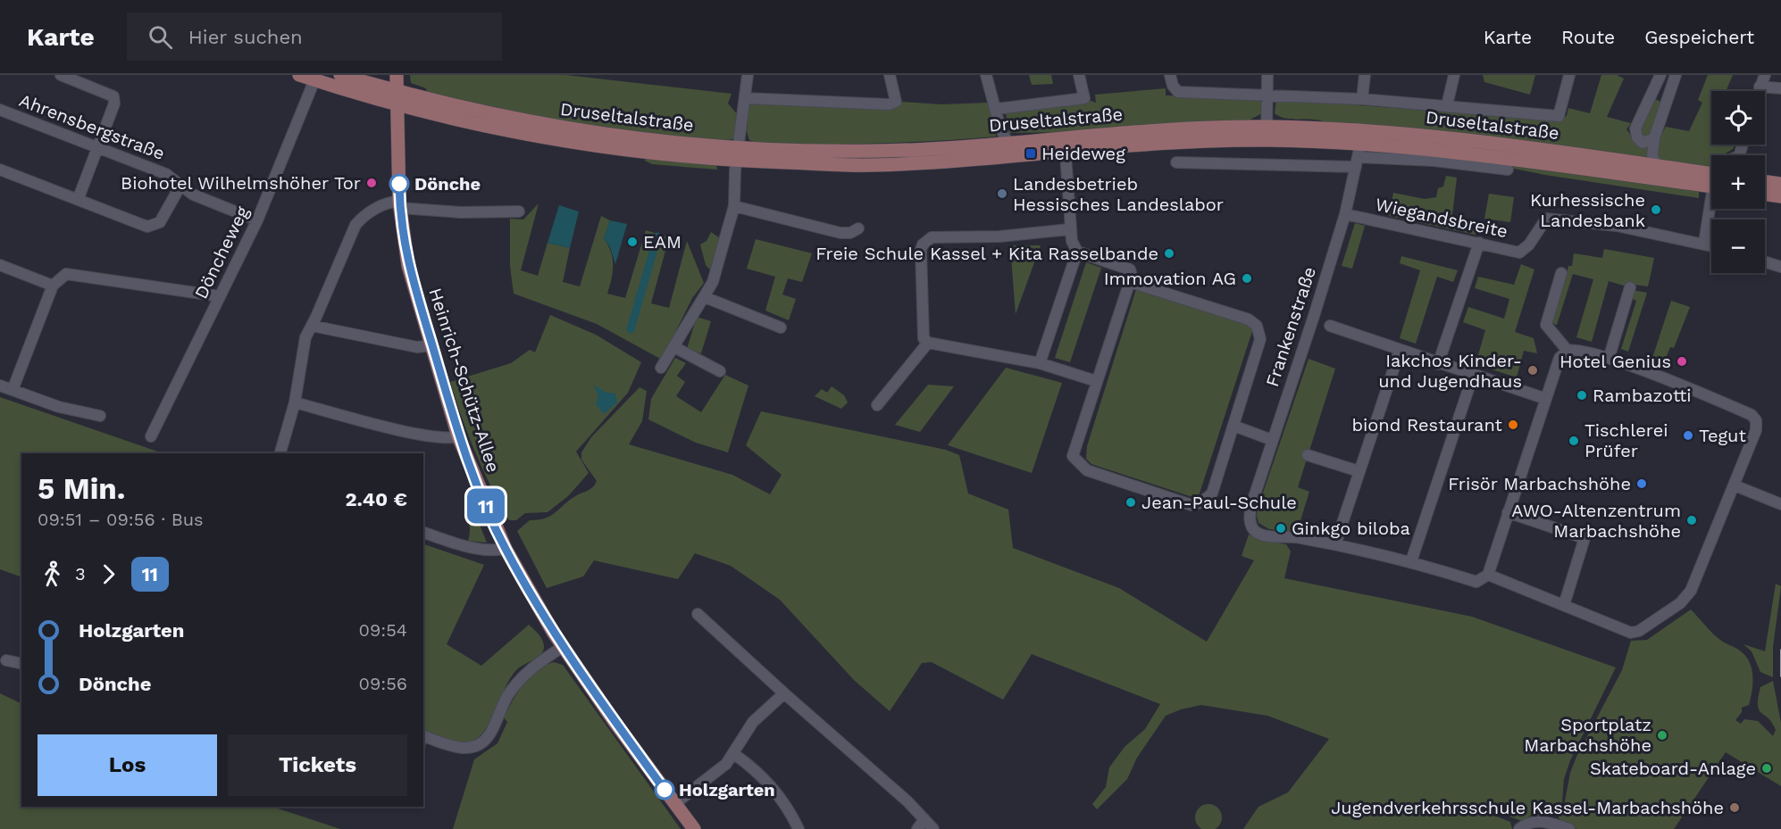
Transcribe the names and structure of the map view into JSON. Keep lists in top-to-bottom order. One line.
{"streets":{"main road":["Druseltalstraße","Heinrich-Schütz-Allee"],"street":["Ahrensbergstraße","Wiegandsbreite","Döncheweg","Frankenstraße"]},"crossings":[["Druseltalstraße","Döncheweg"],["Druseltalstraße","Frankenstraße"],["Druseltalstraße","Heinrich-Schütz-Allee"],["Ahrensbergstraße","Döncheweg"],["Wiegandsbreite","Frankenstraße"]],"places":{"transit":["Heideweg"],"other":["Biohotel Wilhelmshöher Tor","Dönche","Landesbetrieb Hessisches Landeslabor","Kurhessische Landesbank","EAM","Freie Schule Kassel + Kita Rasselbande","Immovation AG","Hotel Genius","Iakchos Kinder- und Jugendhaus","Rambazotti","biond Restaurant","Tegut","Tischlerei Prüfer","Frisör Marbachshöhe","Jean-Paul-Schule","AWO-Altenzentrum Marbachshöhe","Ginkgo biloba","Sportplatz Marbachshöhe","Skateboard-Anlage","Holzgarten","Jugendverkehrsschule Kassel-Marbachshöhe"]},"lines":["bus line 11"],"page":{"header":"Karte","search":"Hier suchen","nav":["Karte","Route","Gespeichert"],"on_map":"11","map_buttons":["+","−"],"heading":["5 Min.","09:51 – 09:56 · Bus","2.40 €"],"legs":["3","11"],"list":[{"name":"Holzgarten","value":"09:54"},{"name":"Dönche","value":"09:56"}],"buttons":["Los","Tickets"]}}
